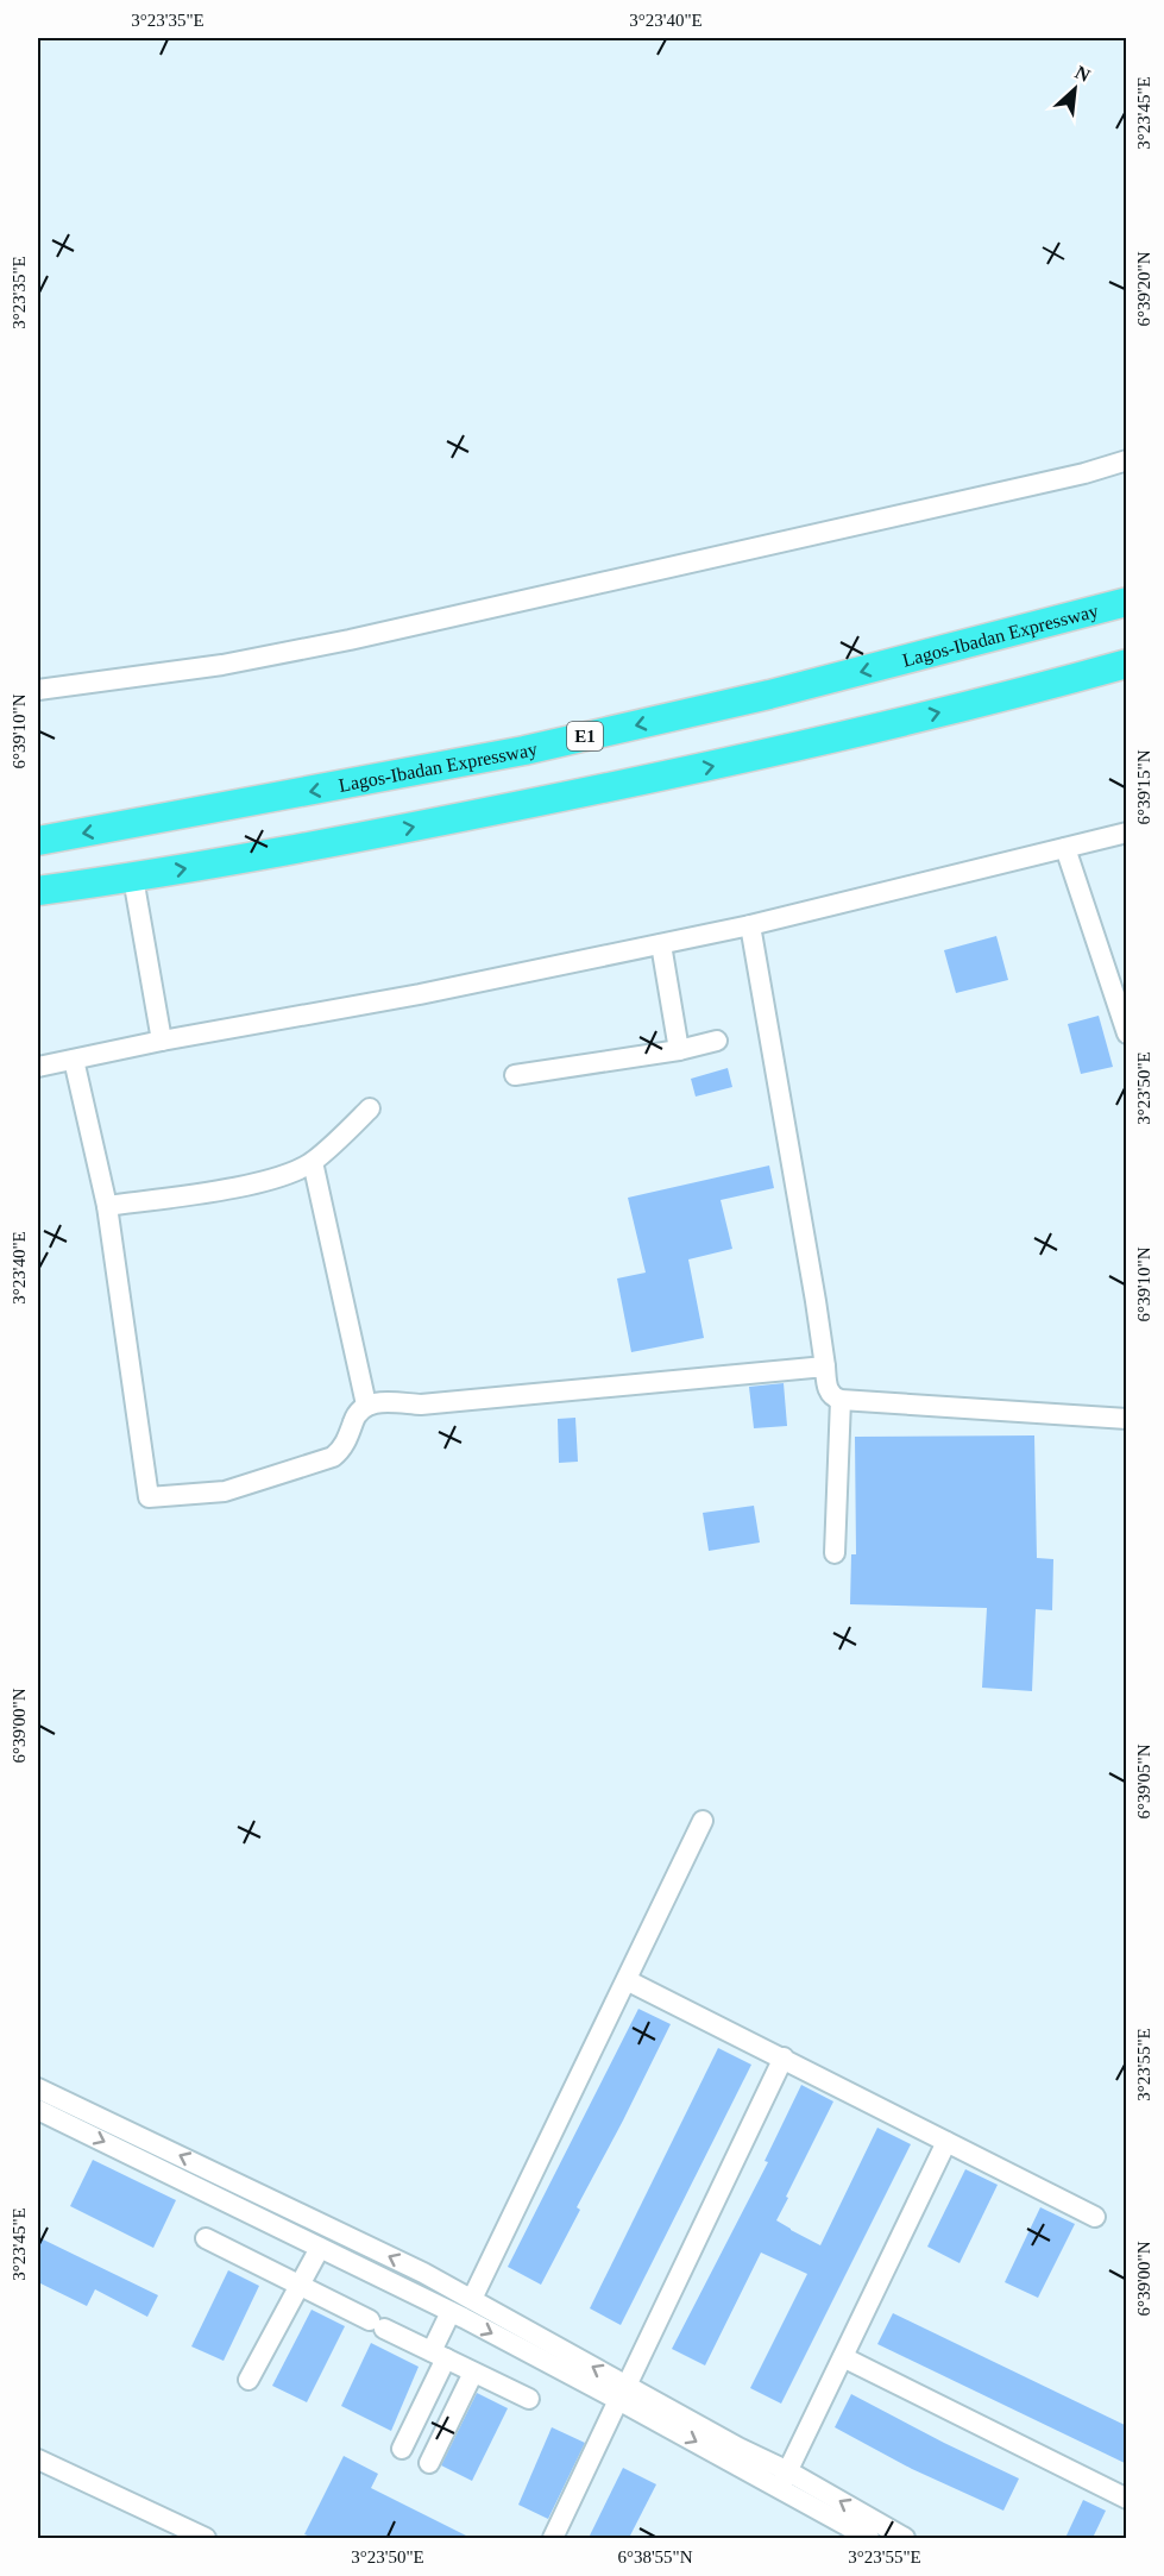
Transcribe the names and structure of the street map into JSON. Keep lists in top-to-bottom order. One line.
{"streets":{"highway":["Lagos-Ibadan Expressway","E1"]},"north":"top right","coordinates":["3°23'35\"E","3°23'40\"E","3°23'45\"E","6°39'20\"N","6°39'10\"N","6°39'15\"N","3°23'50\"E","6°39'00\"N","6°39'05\"N","3°23'55\"E","6°38'55\"N"]}
